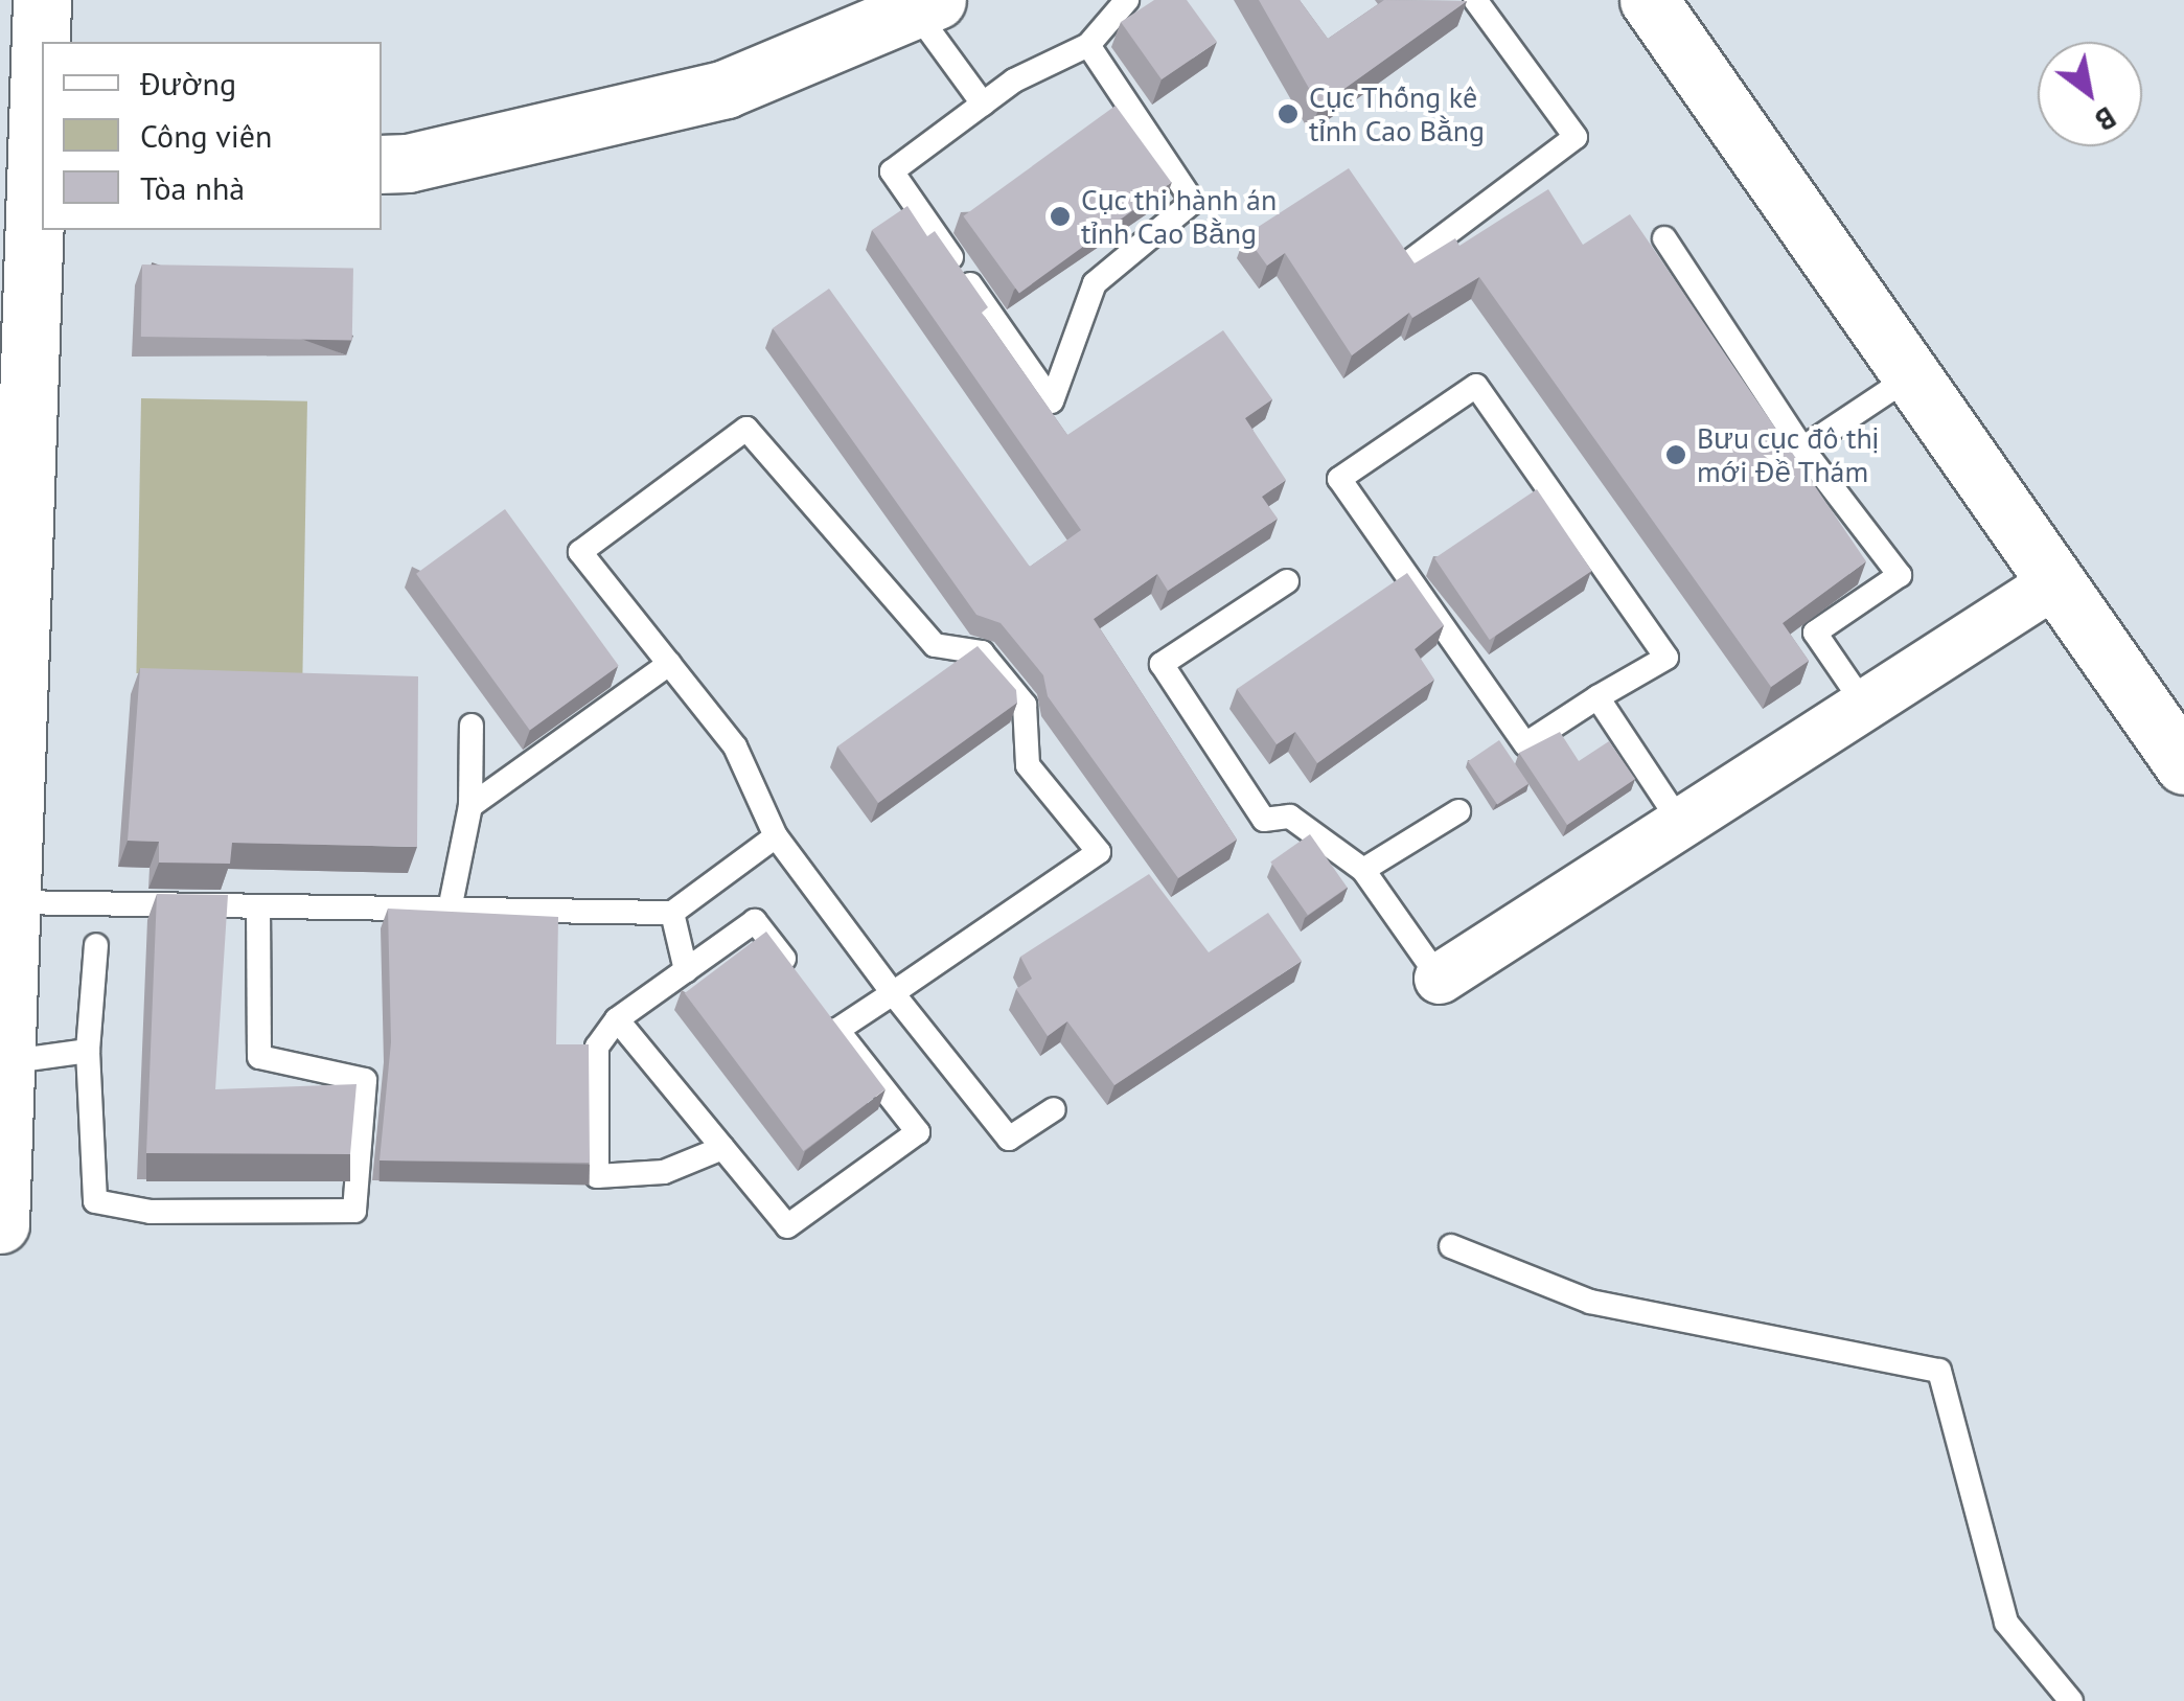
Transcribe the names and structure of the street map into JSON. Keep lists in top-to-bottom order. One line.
{"places":["Cục Thống kê tỉnh Cao Bằng","Cục thi hành án tỉnh Cao Bằng","Bưu cục đô thị mới Đề Thám"],"legend":["Đường","Công viên","Tòa nhà"],"north":"bottom right"}
